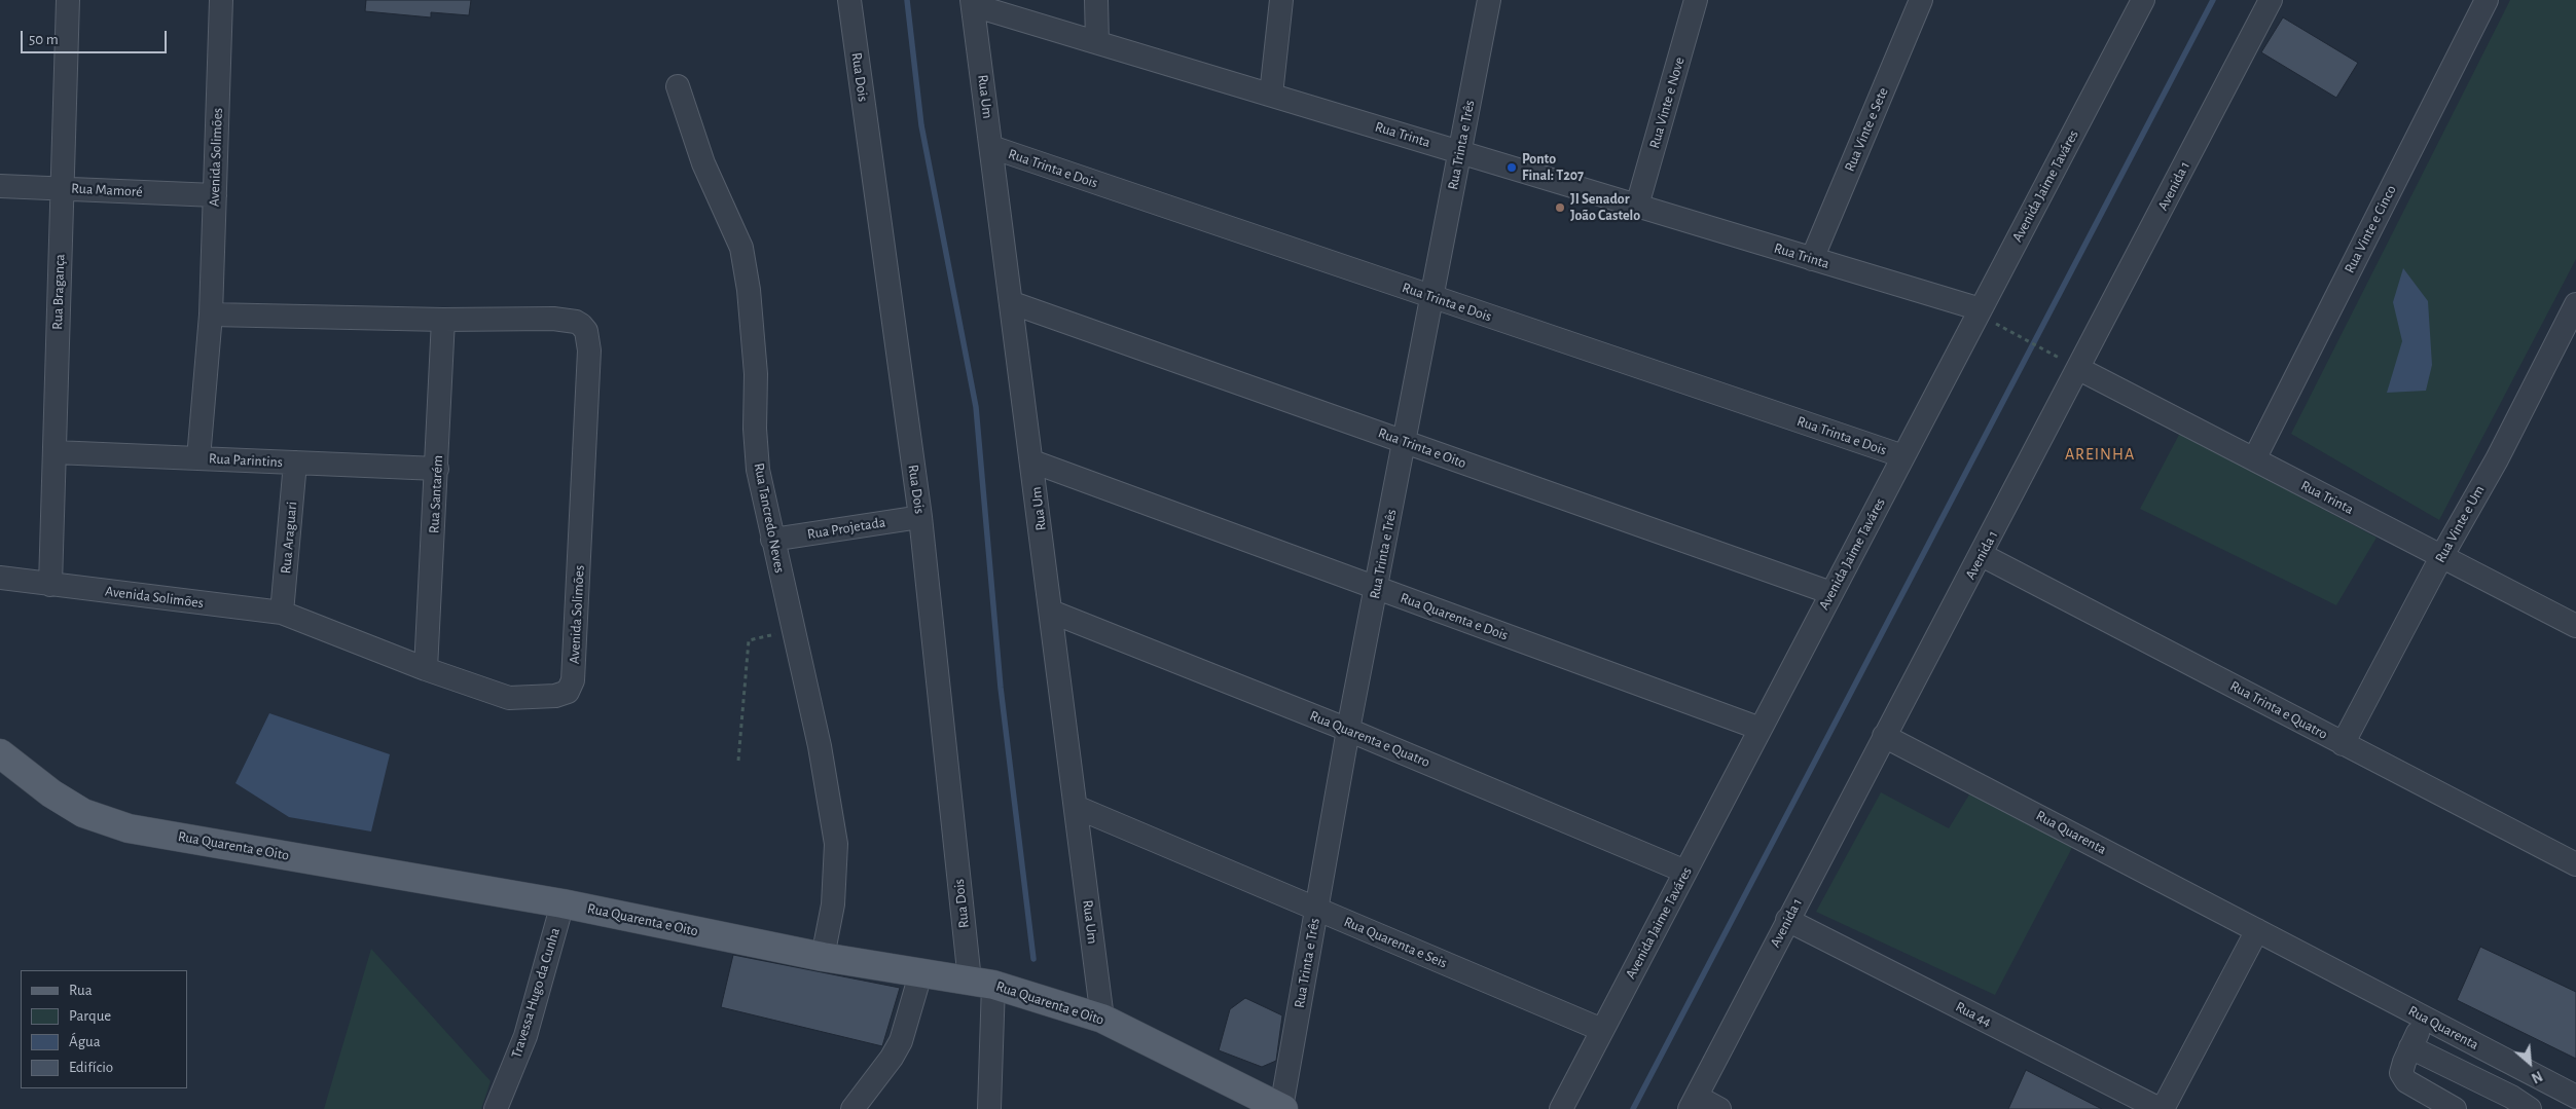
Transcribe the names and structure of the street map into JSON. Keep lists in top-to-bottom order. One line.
{"streets":{"main road":["Rua Quarenta e Oito"],"street":["Rua Dois","Rua Um","Rua Vinte e Nove","Rua Vinte e Sete","Rua Trinta","Rua Trinta e Três","Avenida Solimões","Rua Trinta e Dois","Avenida Jaime Taváres","Avenida 1","Rua Mamoré","Rua Vinte e Cinco","Rua Bragança","Rua Trinta e Oito","Rua Parintins","Rua Santarém","Rua Tancredo Neves","Rua Vinte e Um","Rua Projetada","Rua Araguari","Rua Quarenta e Dois","Rua Trinta e Quatro","Rua Quarenta e Quatro","Rua Quarenta","Rua Quarenta e Seis","Travessa Hugo da Cunha","Rua 44"]},"crossings":[["Rua Dois","Rua Projetada"],["Rua Dois","Rua Quarenta e Oito"],["Rua Um","Rua Trinta"],["Rua Um","Rua Trinta e Dois"],["Rua Um","Rua Trinta e Oito"],["Rua Um","Rua Quarenta e Dois"],["Rua Um","Rua Quarenta e Quatro"],["Rua Um","Rua Quarenta e Oito"],["Rua Um","Rua Quarenta e Seis"],["Rua Vinte e Nove","Rua Trinta"],["Rua Vinte e Sete","Rua Trinta"],["Rua Trinta","Rua Trinta e Três"],["Rua Trinta","Avenida Jaime Taváres"],["Rua Trinta","Avenida 1"],["Rua Trinta","Rua Vinte e Cinco"],["Rua Trinta","Rua Vinte e Um"],["Rua Trinta e Três","Rua Trinta e Dois"],["Rua Trinta e Três","Rua Trinta e Oito"],["Rua Trinta e Três","Rua Quarenta e Dois"],["Rua Trinta e Três","Rua Quarenta e Quatro"],["Rua Trinta e Três","Rua Quarenta e Oito"],["Rua Trinta e Três","Rua Quarenta e Seis"],["Avenida Solimões","Rua Mamoré"],["Avenida Solimões","Rua Bragança"],["Avenida Solimões","Rua Parintins"],["Avenida Solimões","Rua Santarém"],["Avenida Solimões","Rua Araguari"],["Rua Trinta e Dois","Avenida Jaime Taváres"],["Avenida Jaime Taváres","Rua Trinta e Oito"],["Avenida Jaime Taváres","Rua Quarenta e Dois"],["Avenida Jaime Taváres","Rua Quarenta e Quatro"],["Avenida Jaime Taváres","Rua Quarenta e Seis"],["Avenida 1","Rua Trinta e Quatro"],["Avenida 1","Rua Quarenta"],["Avenida 1","Rua 44"],["Rua Mamoré","Rua Bragança"],["Rua Bragança","Rua Parintins"],["Rua Parintins","Rua Santarém"],["Rua Parintins","Rua Araguari"],["Rua Tancredo Neves","Rua Projetada"],["Rua Tancredo Neves","Rua Quarenta e Oito"],["Rua Vinte e Um","Rua Trinta e Quatro"],["Rua Quarenta e Oito","Travessa Hugo da Cunha"]],"districts":["AREINHA"],"places":["Ponto Final: T207","JI Senador João Castelo"],"legend":["Rua","Parque","Água","Edifício"],"scale_bar":"50 m","north":"bottom right"}
